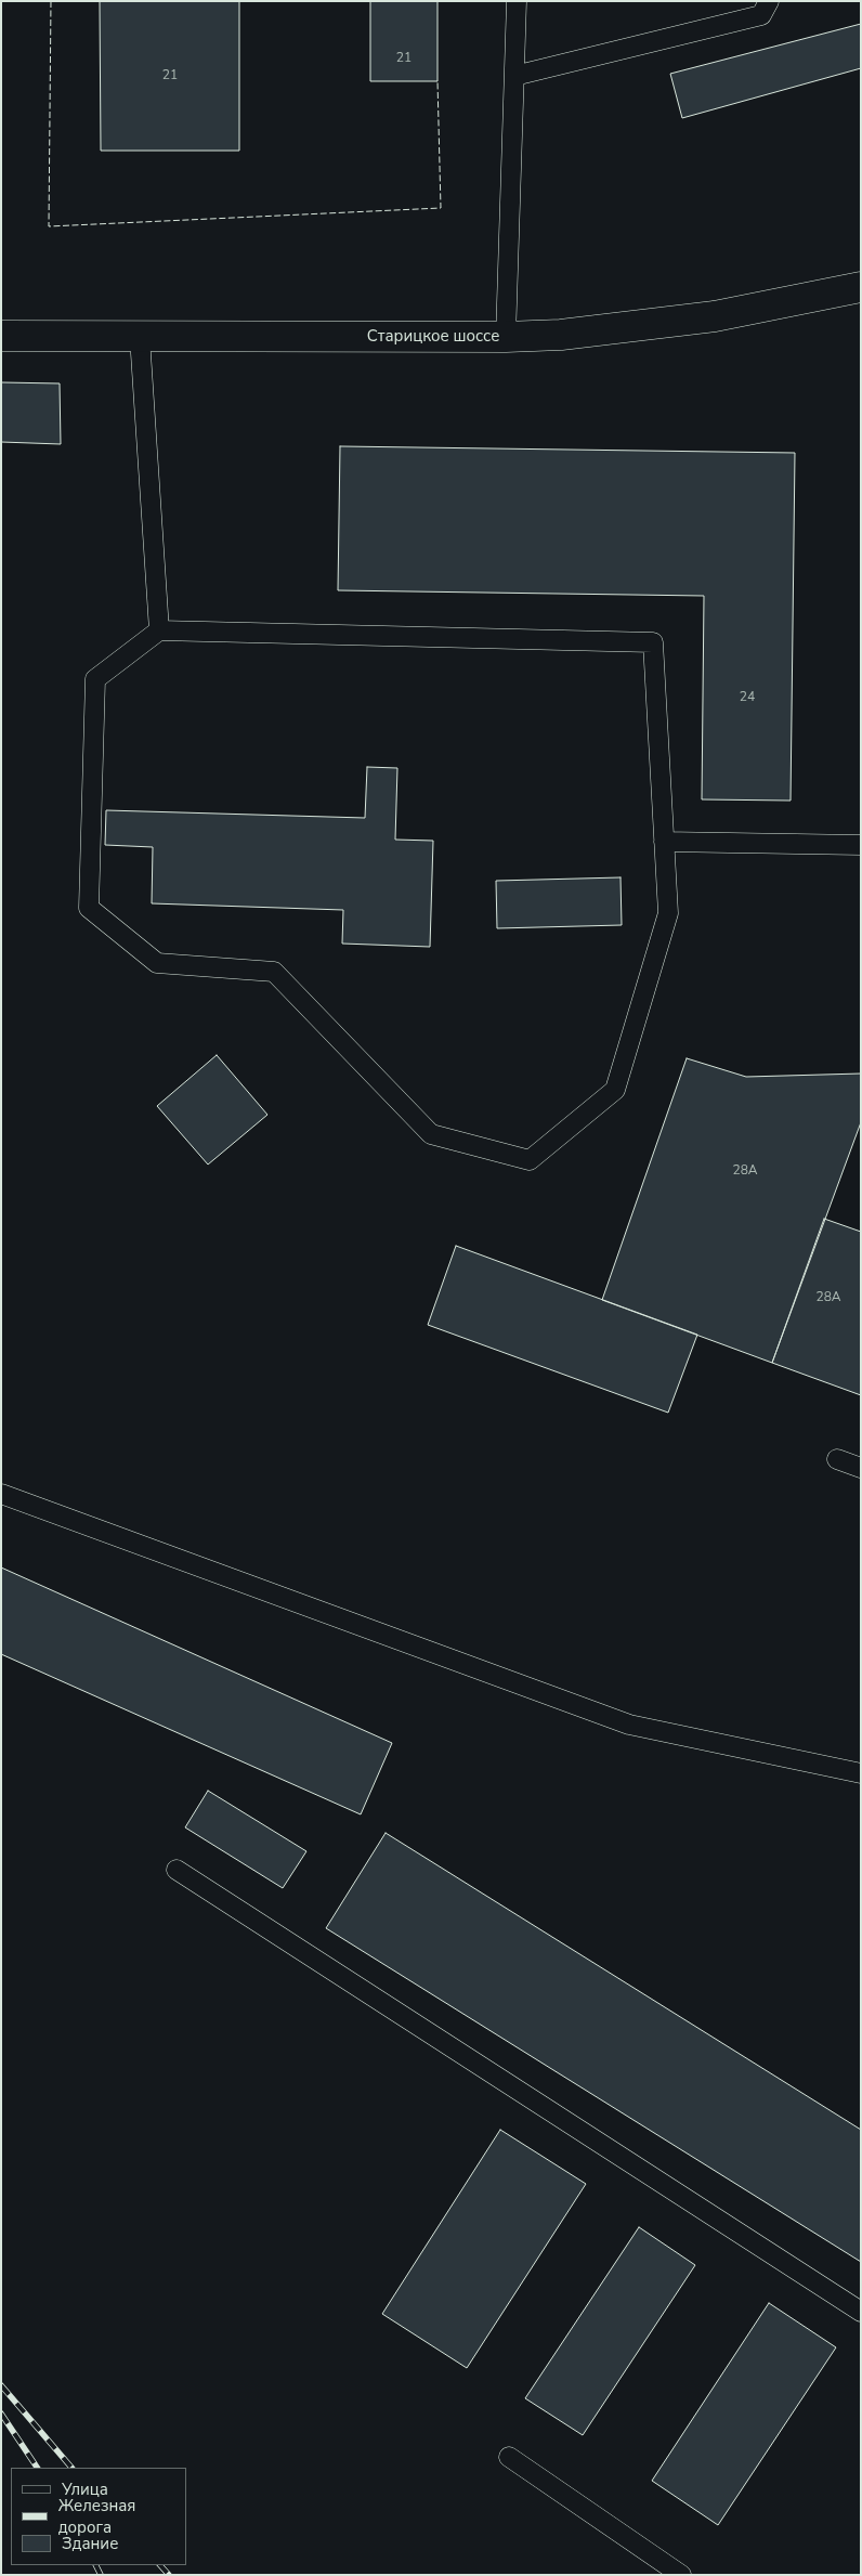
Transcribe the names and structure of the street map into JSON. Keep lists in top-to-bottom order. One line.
{"streets":{"main road":["Старицкое шоссе"]},"house_numbers":["21","21","24","28А","28А"],"legend":["Улица","Железная дорога","Здание"]}
